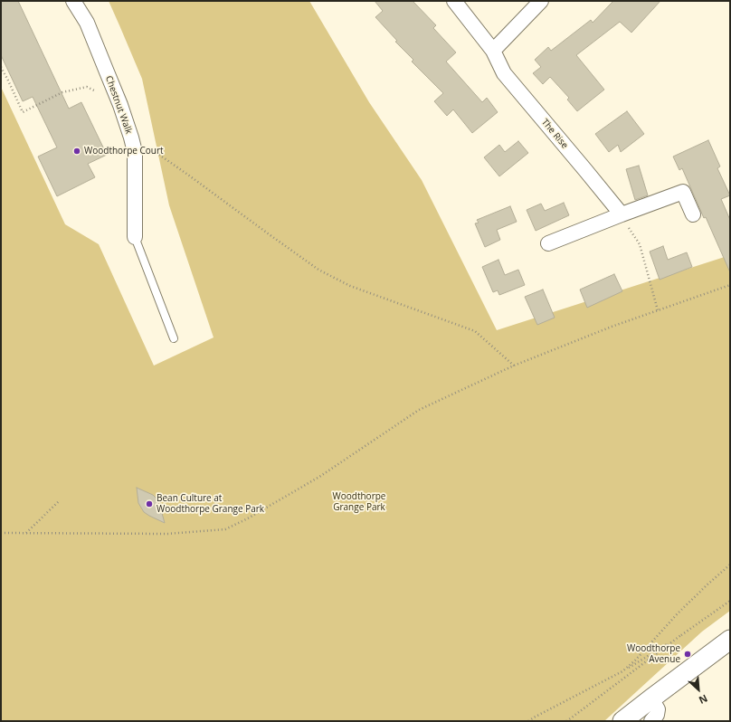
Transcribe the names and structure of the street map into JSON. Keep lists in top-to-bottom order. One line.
{"streets":{"street":["Chestnut Walk","The Rise"]},"parks":["Woodthorpe Grange Park"],"places":["Woodthorpe Court","Bean Culture at Woodthorpe Grange Park","Woodthorpe Avenue"],"north":"bottom right"}
